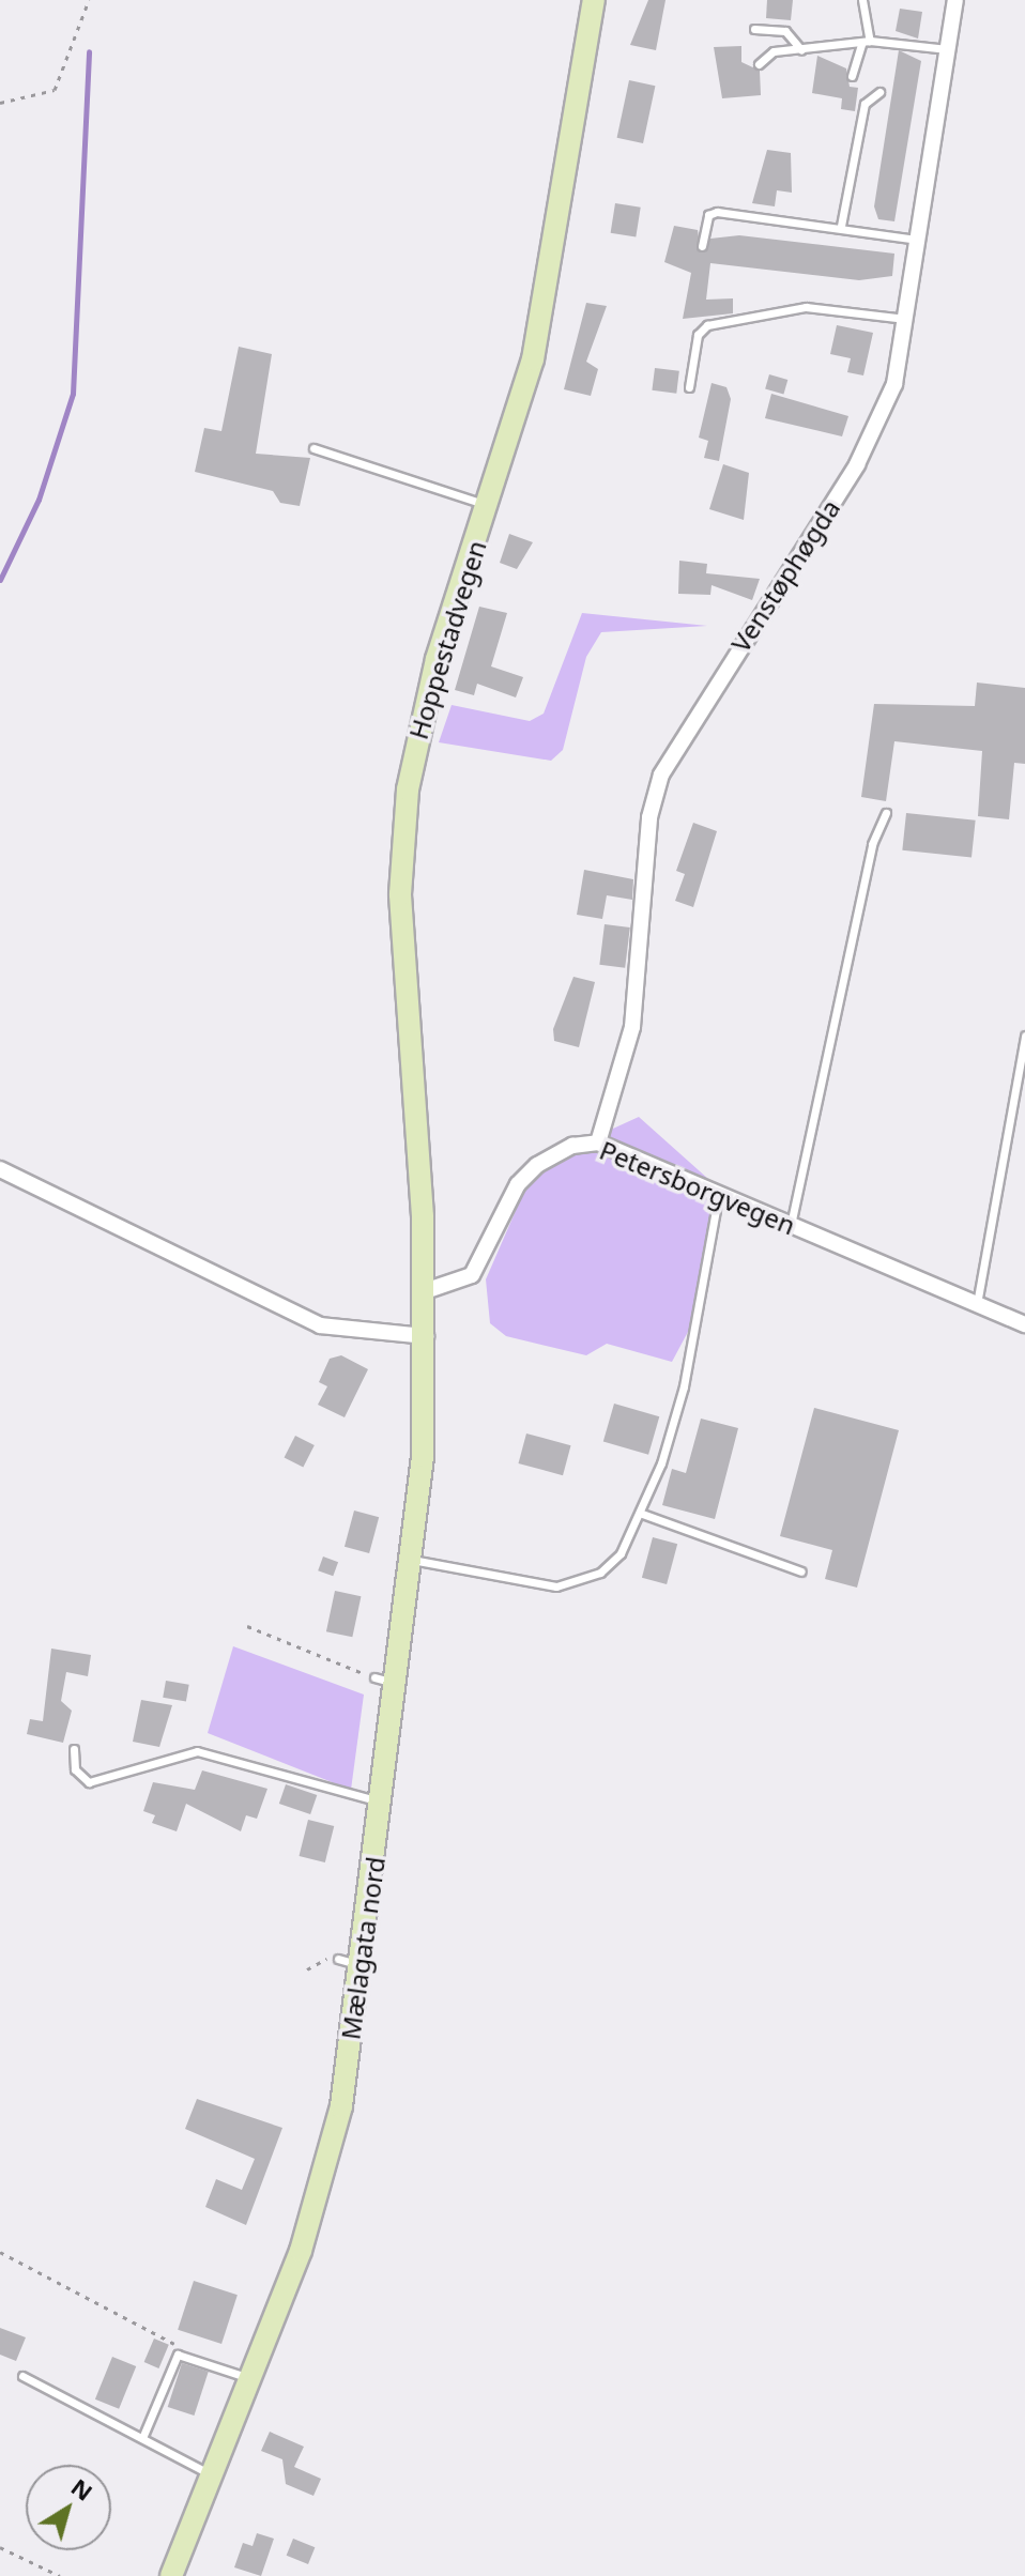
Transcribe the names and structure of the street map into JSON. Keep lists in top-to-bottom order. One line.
{"streets":{"main road":["Hoppestadvegen","Mælagata nord"],"street":["Venstøphøgda","Petersborgvegen"]},"crossings":[["Venstøphøgda","Petersborgvegen"],["Hoppestadvegen","Petersborgvegen"],["Hoppestadvegen","Mælagata nord"],["Petersborgvegen","Mælagata nord"]],"north":"top right"}
